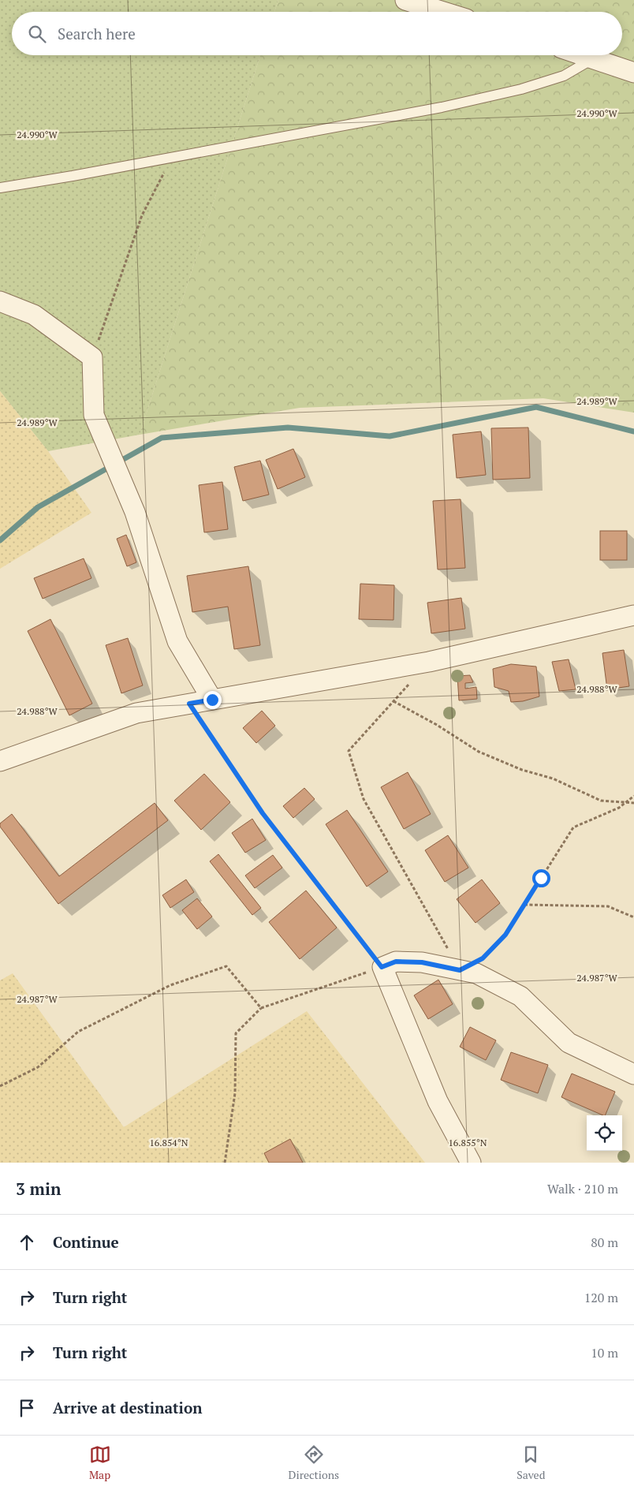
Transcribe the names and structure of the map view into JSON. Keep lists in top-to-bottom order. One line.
{"page":{"search":"Search here","heading":["3 min","Walk · 210 m"],"list":[["Continue","80 m"],["Turn right","120 m"],["Turn right","10 m"],"Arrive at destination"],"nav":["Map","Directions","Saved"]},"coordinates":["24.990°W","24.989°W","24.988°W","24.987°W","16.854°N","16.855°N"]}
